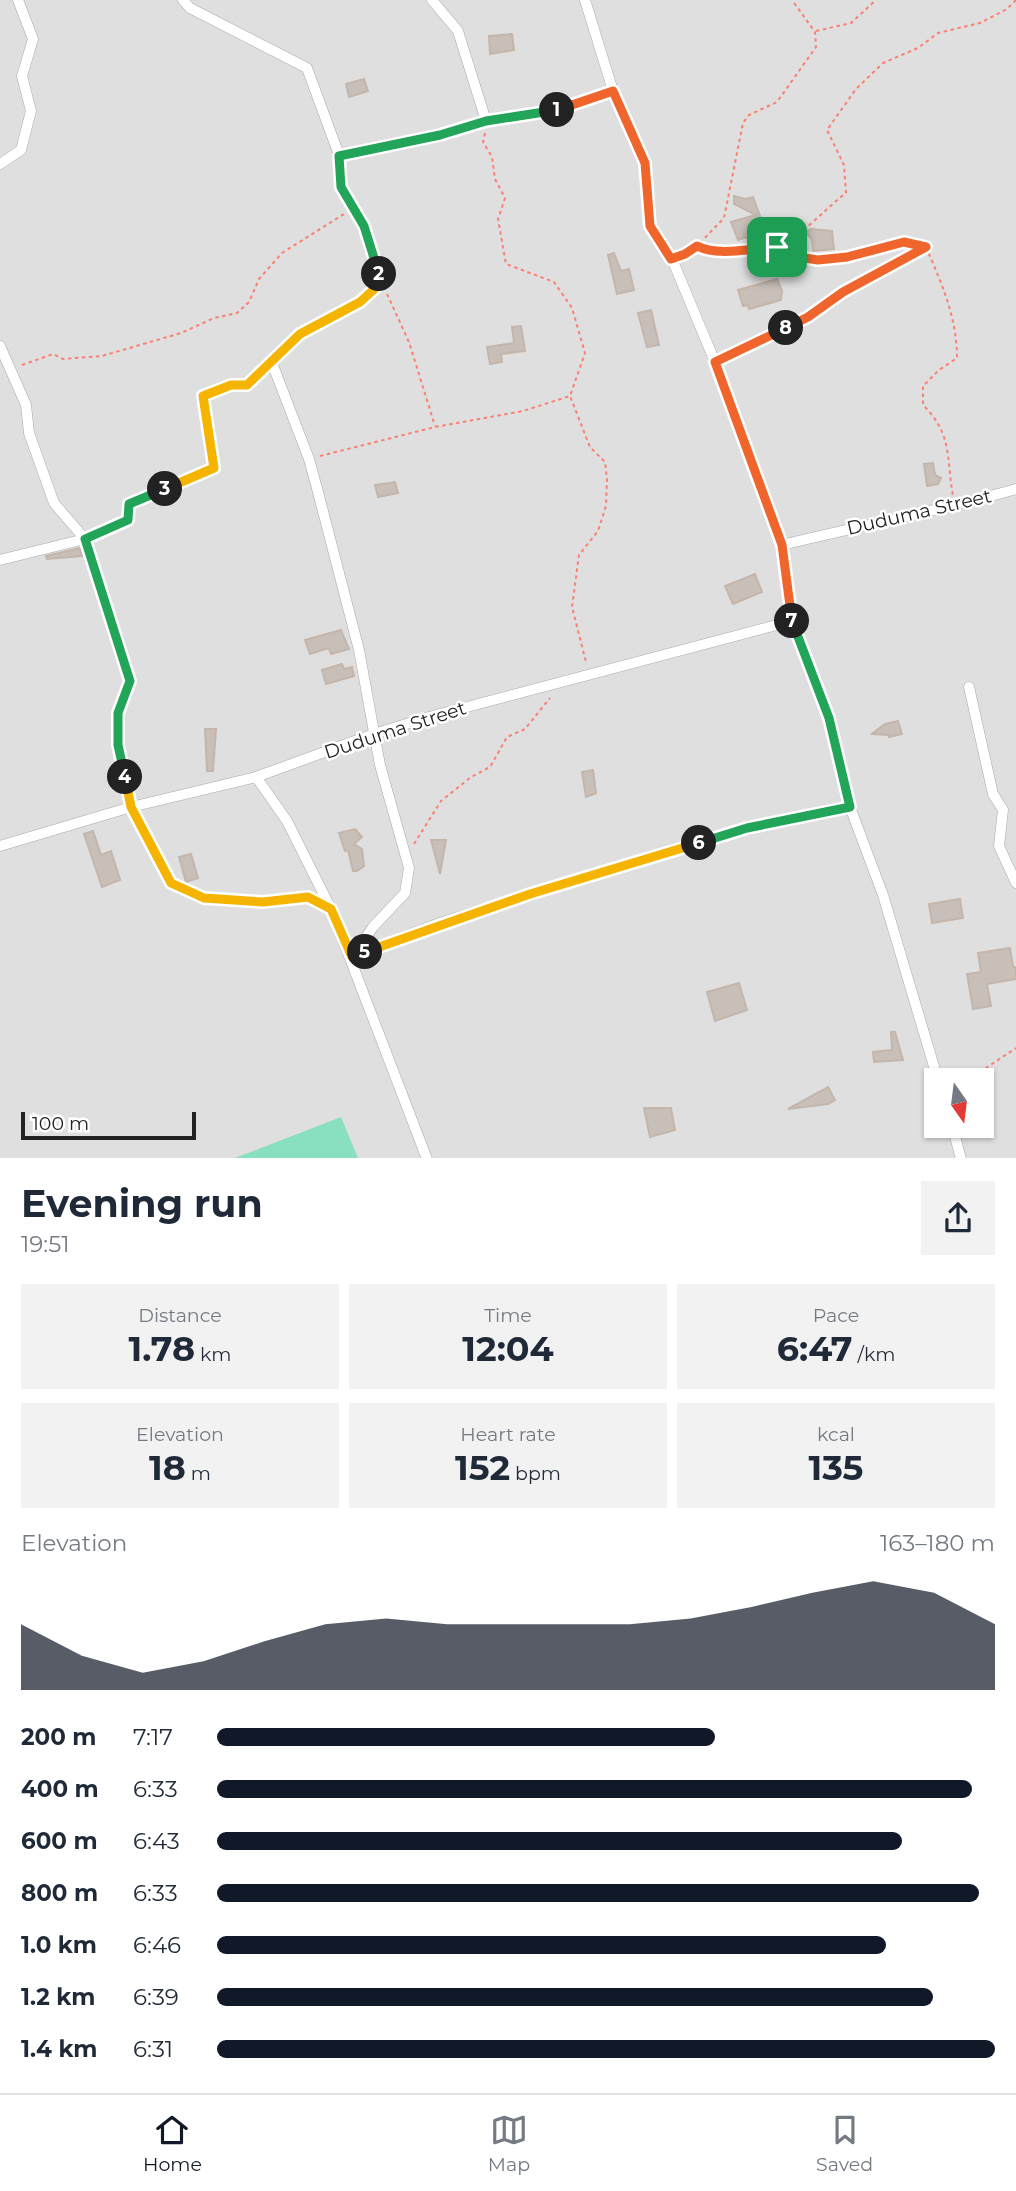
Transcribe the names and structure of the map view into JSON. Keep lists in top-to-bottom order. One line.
{"streets":{"street":["Duduma Street"]},"scale_bar":"100 m","north":"bottom","page":{"pins":["1","2","8","3","7","4","6","5"],"scale":"100 m","heading":["Evening run","19:51"],"stats":[["Distance","1.78 km"],["Time","12:04"],["Pace","6:47 /km"],["Elevation","18 m"],["Heart rate","152 bpm"],["kcal","135"]],"chart":["Elevation","163–180 m"],"list":[{"name":"200 m","note":"7:17"},{"name":"400 m","note":"6:33"},{"name":"600 m","note":"6:43"},{"name":"800 m","note":"6:33"},{"name":"1.0 km","note":"6:46"},{"name":"1.2 km","note":"6:39"},{"name":"1.4 km","note":"6:31"}],"tabs":["Home","Map","Saved"]}}
